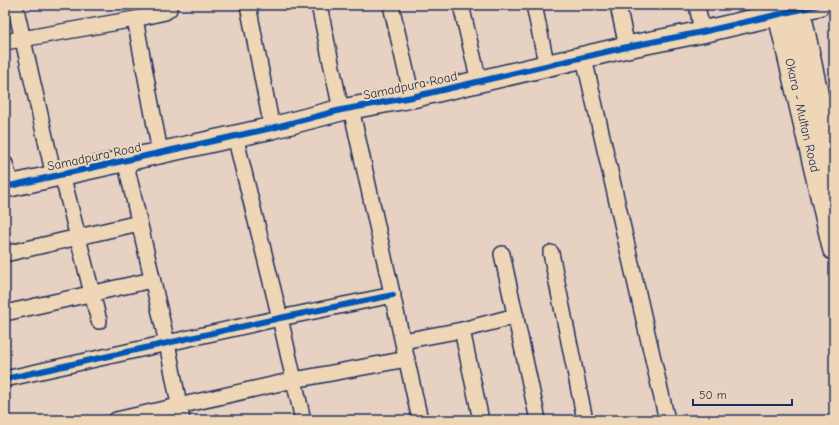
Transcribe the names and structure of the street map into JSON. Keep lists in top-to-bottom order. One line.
{"streets":{"main road":["Okara - Multan Road"],"street":["Samadpura Road"]},"crossings":[["Samadpura Road","Okara - Multan Road"]],"scale_bar":"50 m"}
